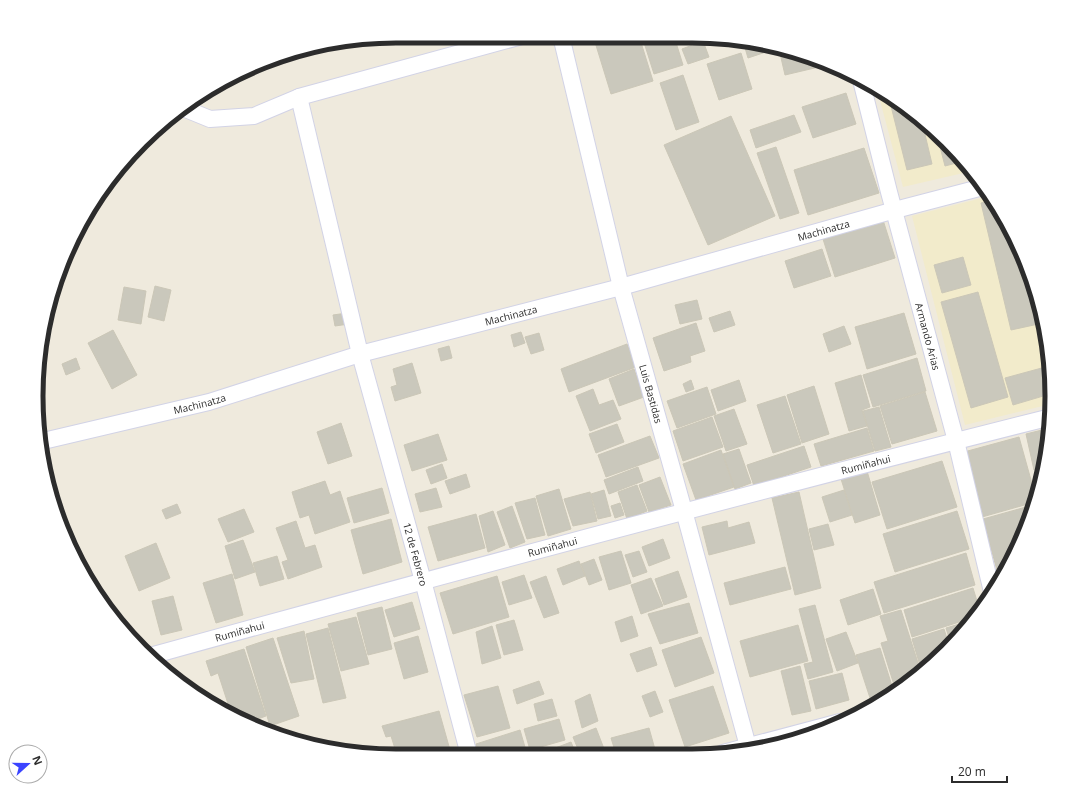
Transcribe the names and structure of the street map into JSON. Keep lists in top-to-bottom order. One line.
{"streets":{"street":["Machinatza","Armando Arias","Luis Bastidas","Rumiñahui","12 de Febrero"]},"crossings":[["Machinatza","Armando Arias"],["Machinatza","Luis Bastidas"],["Machinatza","12 de Febrero"],["Armando Arias","Rumiñahui"],["Luis Bastidas","Rumiñahui"],["Rumiñahui","12 de Febrero"]],"scale_bar":"20 m","north":"right"}
